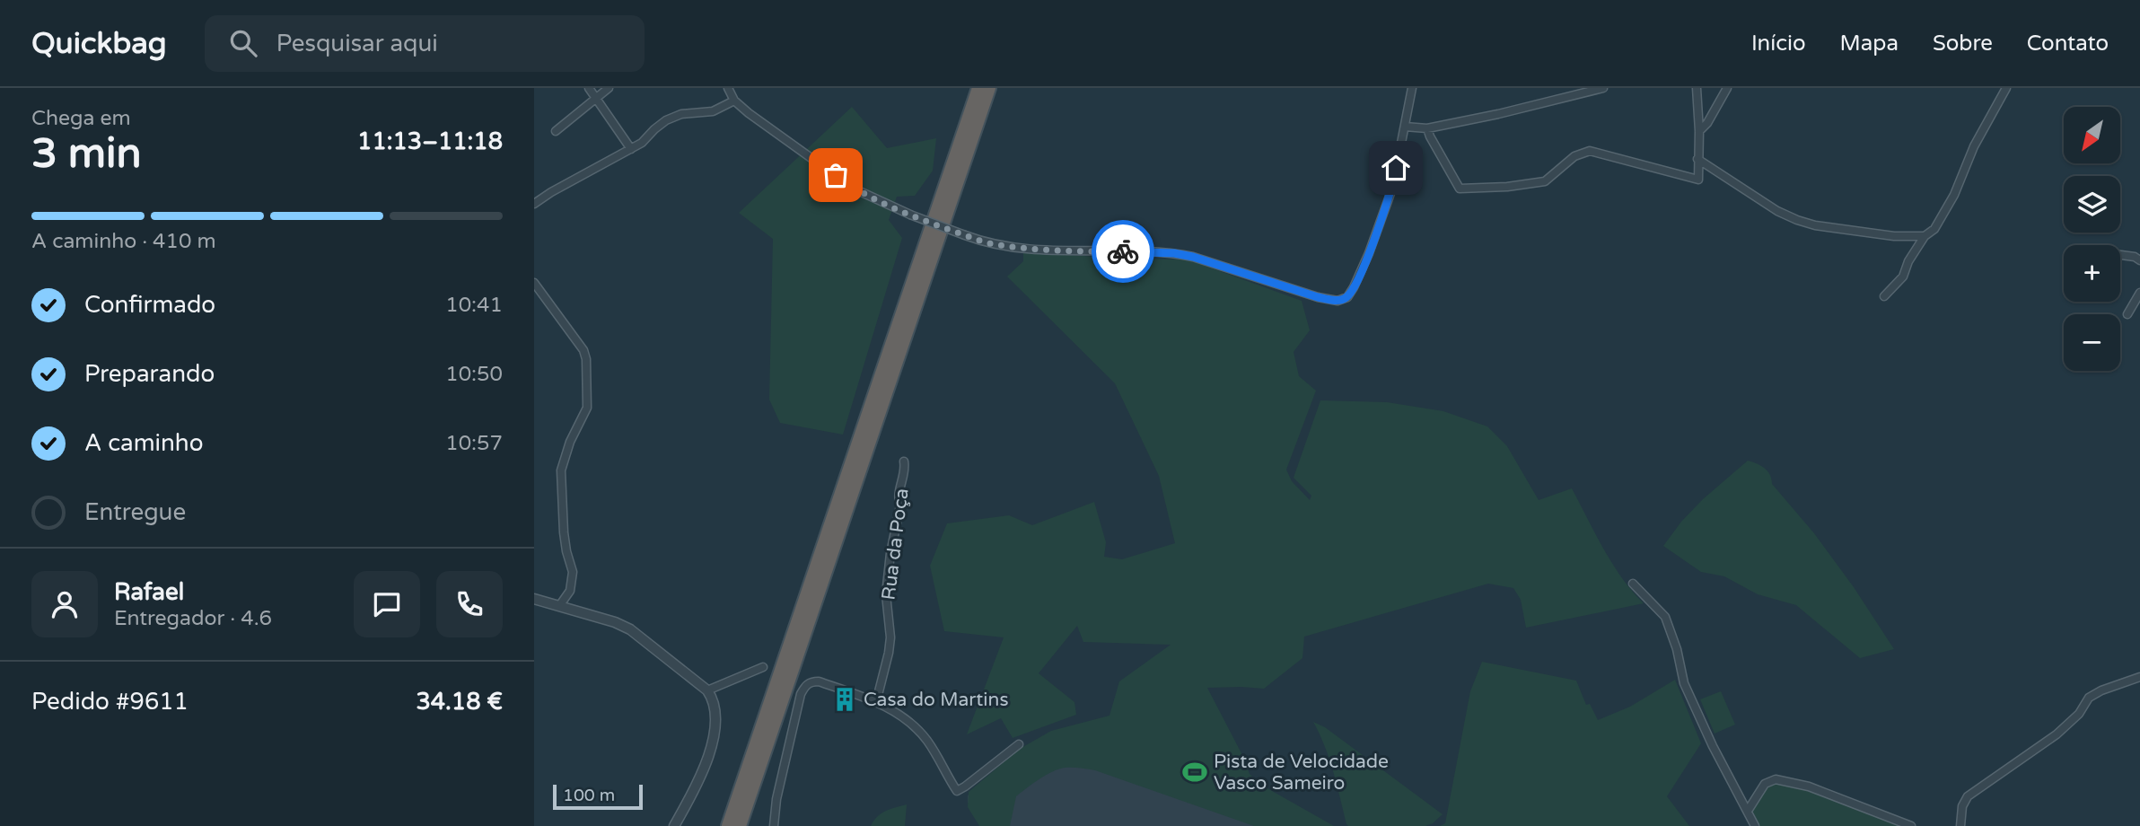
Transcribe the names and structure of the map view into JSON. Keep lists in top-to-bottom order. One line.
{"streets":{"street":["Rua da Poça"]},"places":{"building":["Casa do Martins"],"sports":["Pista de Velocidade Vasco Sameiro"]},"scale_bar":"100 m","north":"bottom left","page":{"header":"Quickbag","search":"Pesquisar aqui","nav":["Início","Mapa","Sobre","Contato"],"heading":["3 min","Chega em","11:13–11:18"],"panel":["Rafael","Entregador · 4.6","Pedido #9611","34.18 €"],"map_buttons":["+","−"],"bar":"A caminho · 410 m","list":[["Confirmado","10:41"],["Preparando","10:50"],["A caminho","10:57"],"Entregue"],"scale":"100 m"}}
